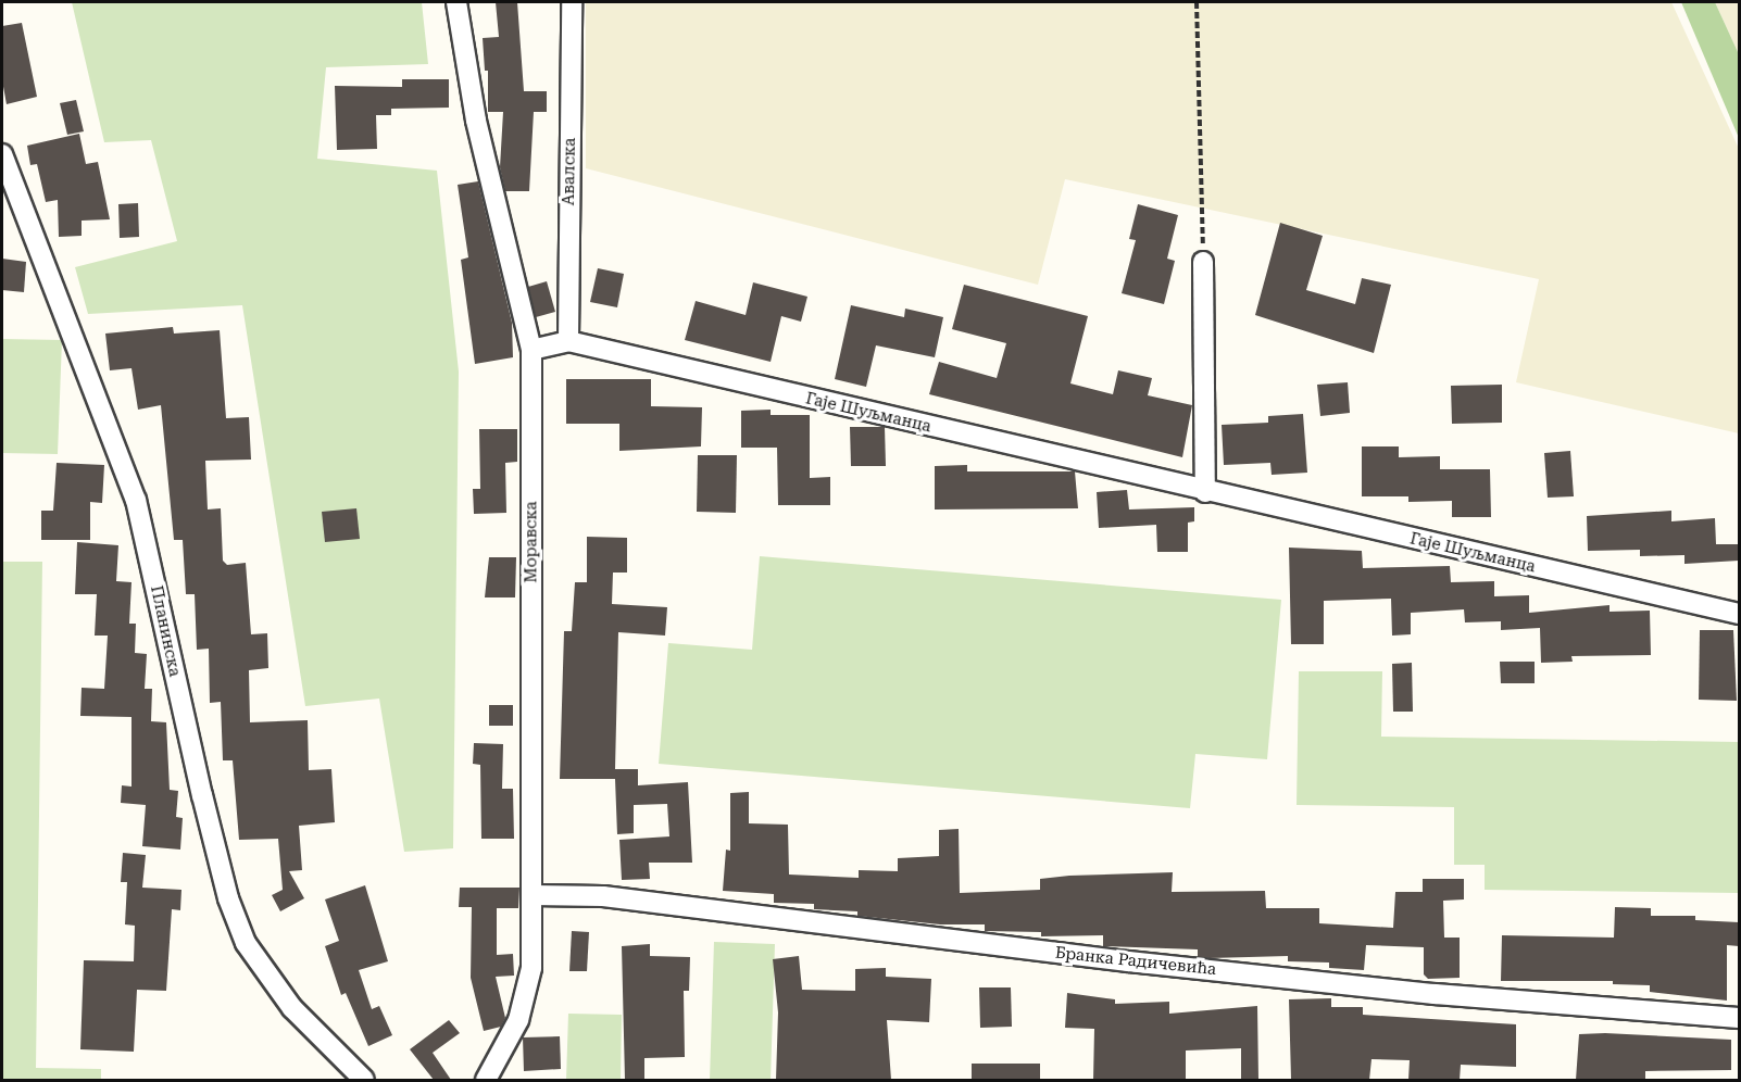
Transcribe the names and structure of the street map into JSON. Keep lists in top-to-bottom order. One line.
{"streets":{"street":["Авалска","Гаје Шуљманца","Моравска","Планинска","Бранка Радичевића"]},"crossings":[["Авалска","Гаје Шуљманца"],["Гаје Шуљманца","Моравска"],["Моравска","Бранка Радичевића"]]}
